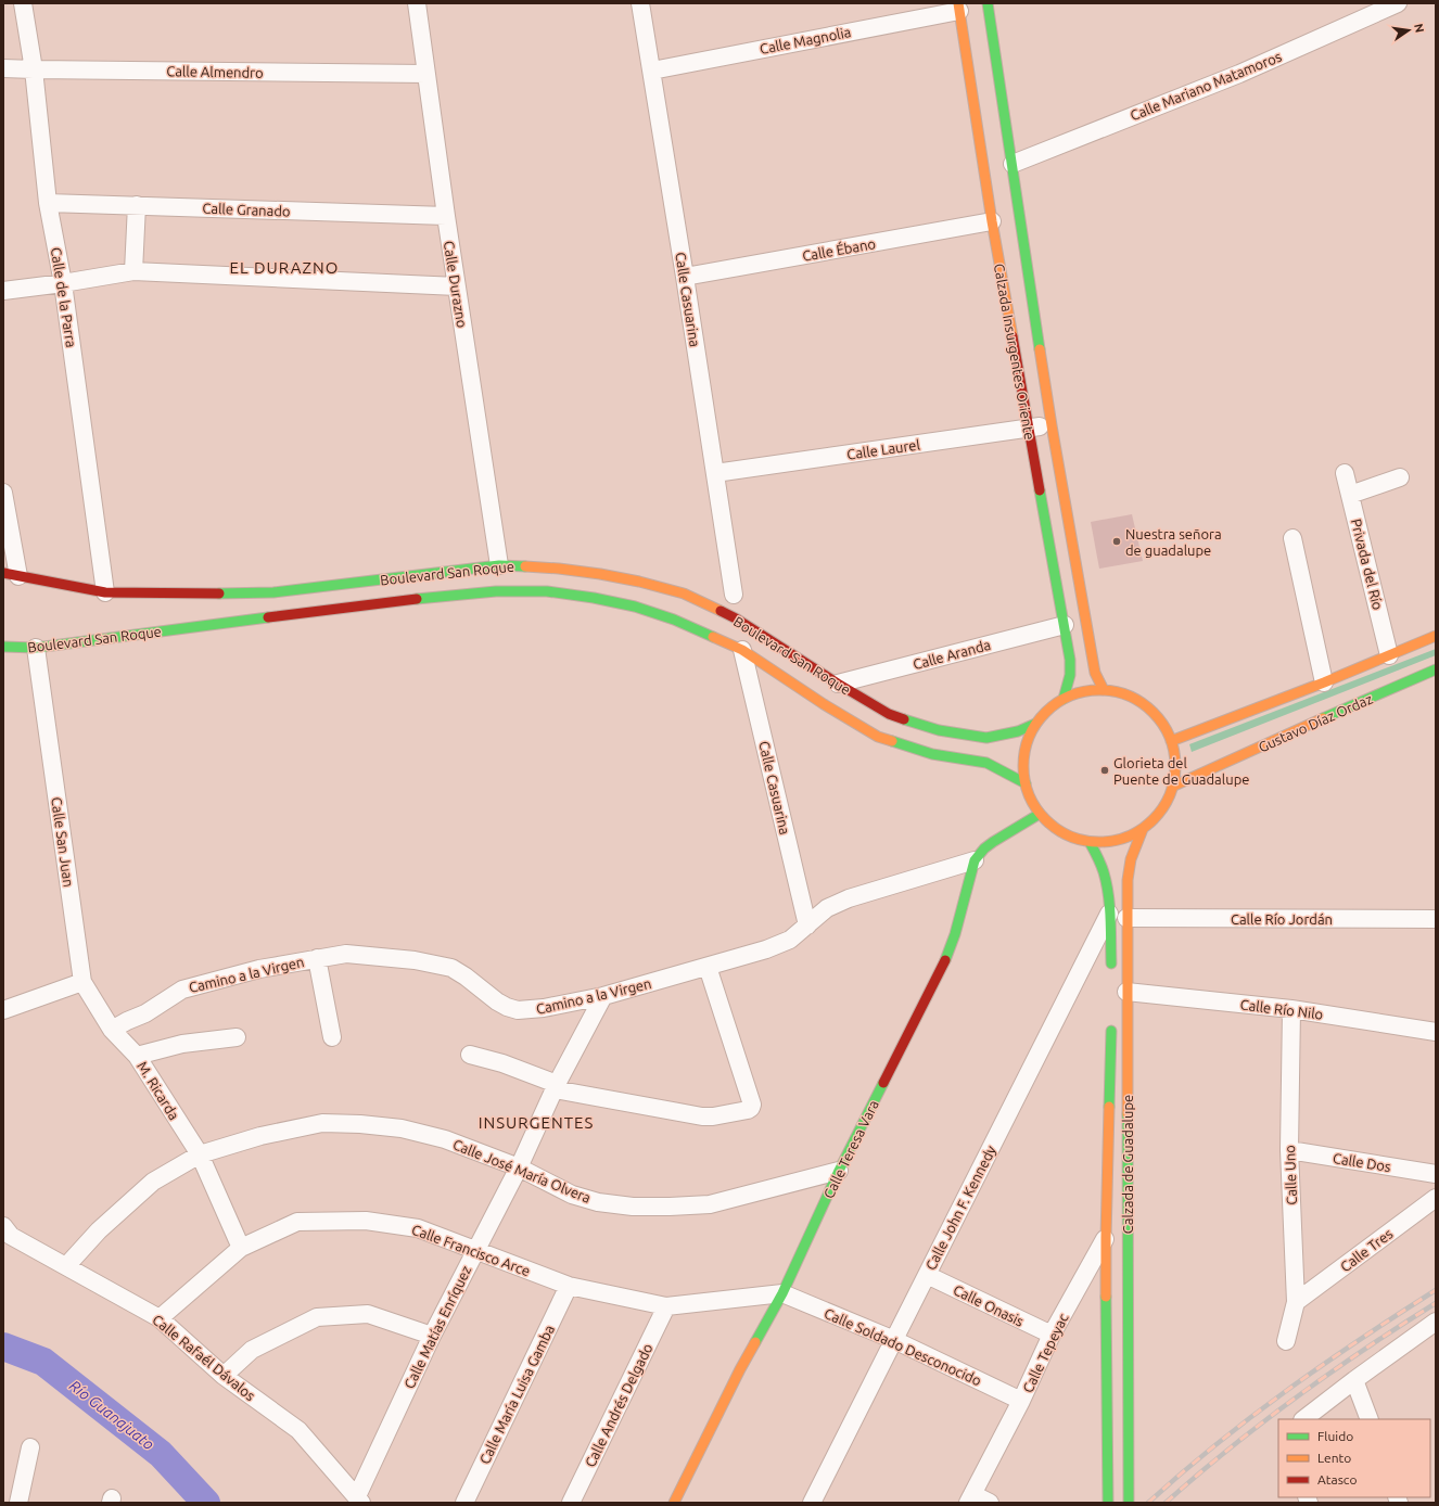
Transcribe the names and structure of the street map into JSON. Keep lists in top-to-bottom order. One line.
{"streets":{"main road":["Calzada Insurgentes Oriente","Boulevard San Roque","Gustavo Díaz Ordaz","Calle Teresa Vara","Calzada de Guadalupe"],"street":["Calle Magnolia","Calle Almendro","Calle Mariano Matamoros","Calle Granado","Calle Ébano","Calle Durazno","Calle de la Parra","Calle Casuarina","Calle Laurel","Privada del Río","Calle Aranda","Calle San Juan","Calle Río Jordán","Camino a la Virgen","Calle Río Nilo","M. Ricarda","Calle Dos","Calle José María Olvera","Calle Uno","Calle John F. Kennedy","Calle Francisco Arce","Calle Tres","Calle Onasis","Calle Matías Enríquez","Calle Soldado Desconocido","Calle Tepeyac","Calle Rafaél Dávalos","Calle María Luisa Gamba","Calle Andrés Delgado"]},"crossings":[["Calle Magnolia","Calle Casuarina"],["Calle Magnolia","Calzada Insurgentes Oriente"],["Calle Almendro","Calle Durazno"],["Calle Almendro","Calle de la Parra"],["Calle Mariano Matamoros","Calzada Insurgentes Oriente"],["Calle Granado","Calle Durazno"],["Calle Granado","Calle de la Parra"],["Calle Ébano","Calle Casuarina"],["Calle Ébano","Calzada Insurgentes Oriente"],["Calle Durazno","Boulevard San Roque"],["Calle de la Parra","Boulevard San Roque"],["Calle Casuarina","Calle Laurel"],["Calle Casuarina","Boulevard San Roque"],["Calle Casuarina","Camino a la Virgen"],["Calzada Insurgentes Oriente","Calle Laurel"],["Calzada Insurgentes Oriente","Boulevard San Roque"],["Calzada Insurgentes Oriente","Calle Aranda"],["Calzada Insurgentes Oriente","Gustavo Díaz Ordaz"],["Calzada Insurgentes Oriente","Calle Teresa Vara"],["Calzada Insurgentes Oriente","Calzada de Guadalupe"],["Boulevard San Roque","Calle Aranda"],["Boulevard San Roque","Gustavo Díaz Ordaz"],["Boulevard San Roque","Calle San Juan"],["Boulevard San Roque","Calle Teresa Vara"],["Boulevard San Roque","Calzada de Guadalupe"],["Gustavo Díaz Ordaz","Calle Teresa Vara"],["Gustavo Díaz Ordaz","Calzada de Guadalupe"],["Calle San Juan","Camino a la Virgen"],["Calle San Juan","M. Ricarda"],["Calle Río Jordán","Calzada de Guadalupe"],["Camino a la Virgen","M. Ricarda"],["Camino a la Virgen","Calle Teresa Vara"],["Camino a la Virgen","Calle Matías Enríquez"],["Calle Río Nilo","Calzada de Guadalupe"],["Calle Río Nilo","Calle Uno"],["M. Ricarda","Calle José María Olvera"],["M. Ricarda","Calle Francisco Arce"],["Calle Teresa Vara","Calzada de Guadalupe"],["Calle Teresa Vara","Calle José María Olvera"],["Calle Teresa Vara","Calle Francisco Arce"],["Calle Teresa Vara","Calle Soldado Desconocido"],["Calle Dos","Calle Uno"],["Calzada de Guadalupe","Calle Tepeyac"],["Calle José María Olvera","Calle Matías Enríquez"],["Calle José María Olvera","Calle Rafaél Dávalos"],["Calle Uno","Calle Tres"],["Calle John F. Kennedy","Calle Onasis"],["Calle John F. Kennedy","Calle Soldado Desconocido"],["Calle Francisco Arce","Calle Matías Enríquez"],["Calle Francisco Arce","Calle Soldado Desconocido"],["Calle Francisco Arce","Calle Rafaél Dávalos"],["Calle Francisco Arce","Calle María Luisa Gamba"],["Calle Francisco Arce","Calle Andrés Delgado"],["Calle Onasis","Calle Tepeyac"],["Calle Matías Enríquez","Calle Rafaél Dávalos"],["Calle Soldado Desconocido","Calle Tepeyac"]],"districts":["EL DURAZNO","INSURGENTES"],"water":["Río Guanajuato"],"places":["Nuestra señora de guadalupe","Glorieta del Puente de Guadalupe"],"legend":["Fluido","Lento","Atasco"],"north":"right"}
